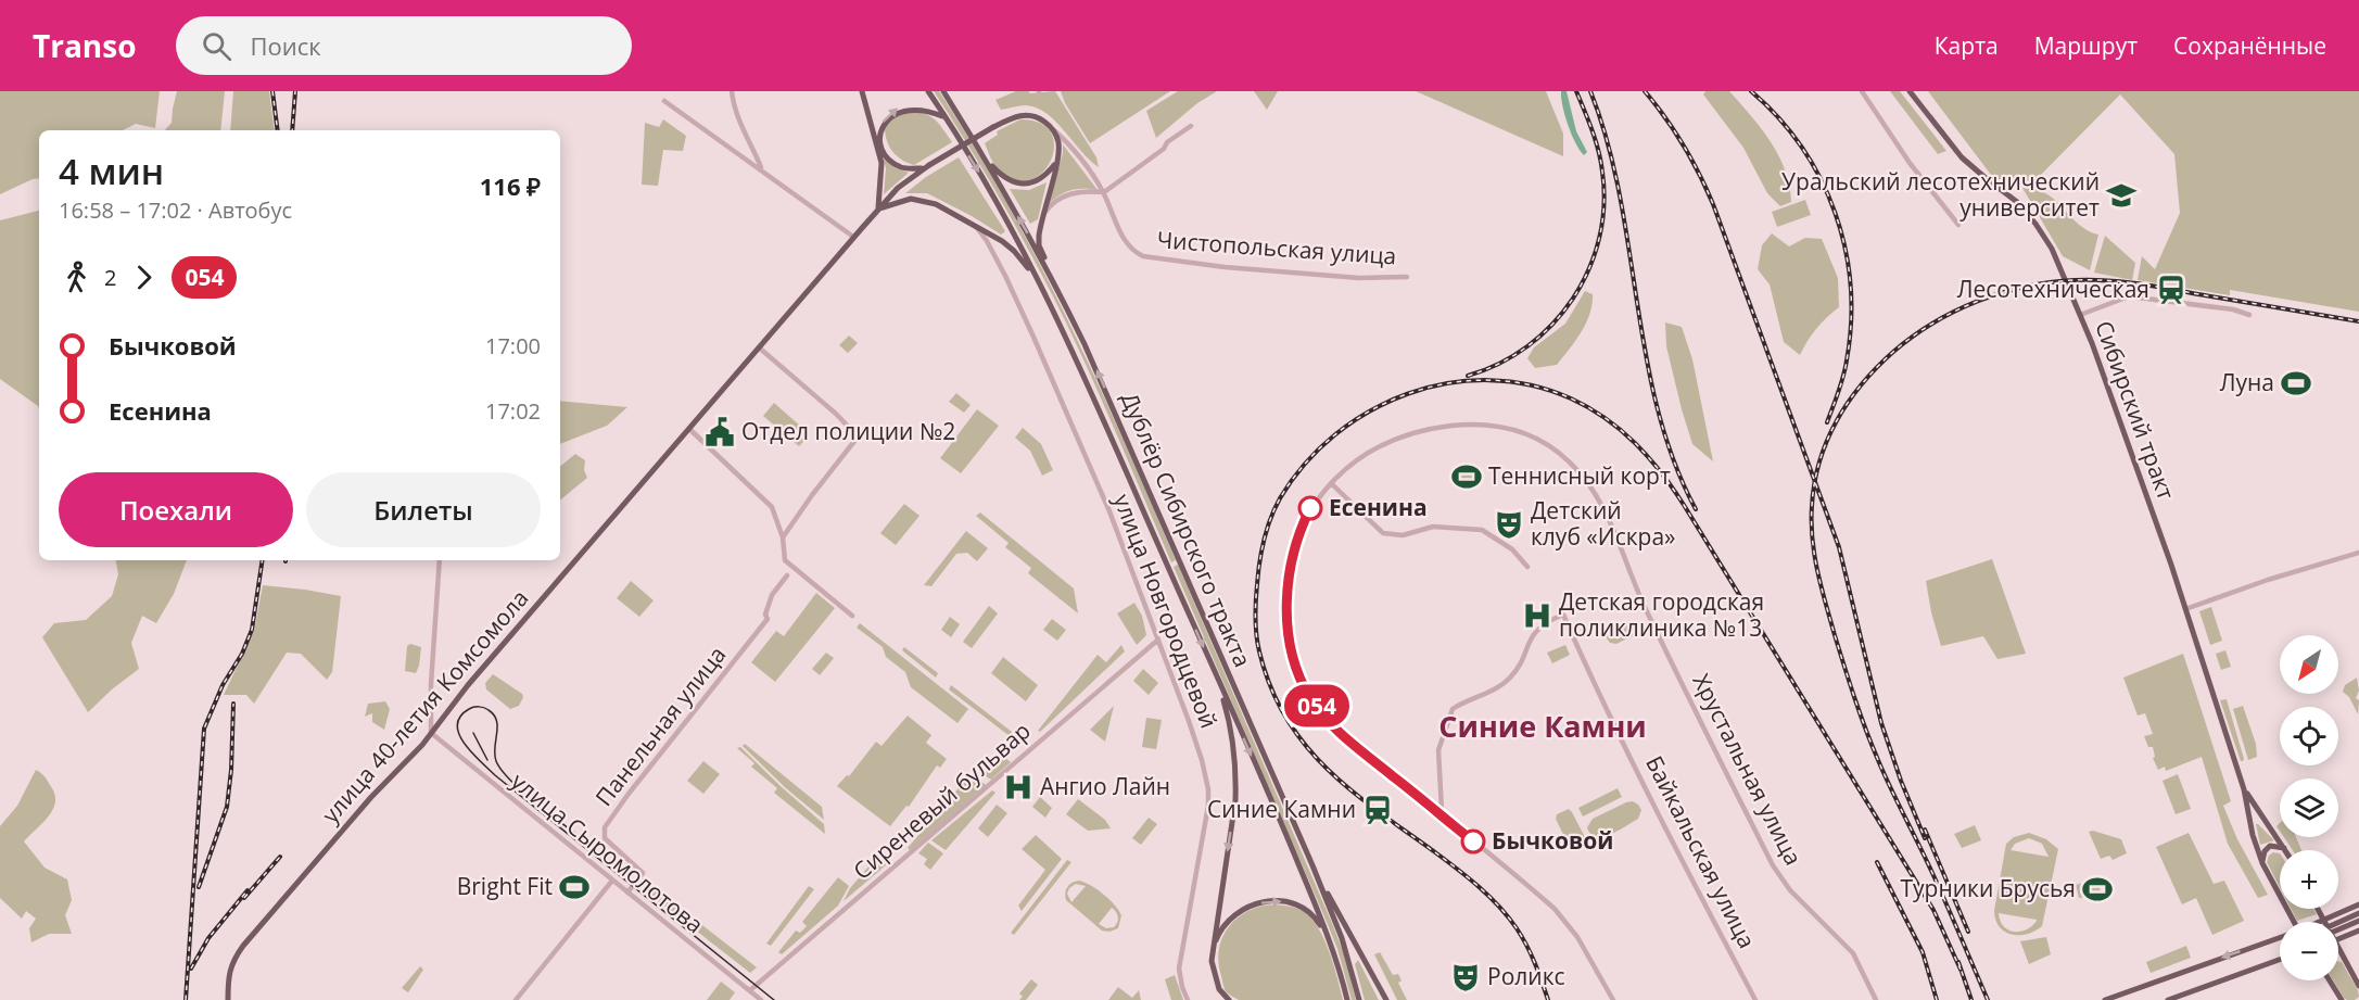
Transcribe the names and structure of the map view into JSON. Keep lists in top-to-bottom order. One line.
{"streets":{"main road":["Сибирский тракт","Дублёр Сибирского тракта","улица 40-летия Комсомола"],"street":["Чистопольская улица","улица Новгородцевой","Панельная улица","Хрустальная улица","Сиреневый бульвар","Байкальская улица","улица Сыромолотова"]},"crossings":[["Чистопольская улица","улица 40-летия Комсомола"],["улица Новгородцевой","Сиреневый бульвар"],["улица 40-летия Комсомола","улица Сыромолотова"],["Панельная улица","улица Сыромолотова"],["Хрустальная улица","Байкальская улица"],["Сиреневый бульвар","улица Сыромолотова"]],"districts":["Синие Камни"],"places":{"school or university":["Уральский лесотехнический университет"],"station":["Лесотехническая","Синие Камни"],"sports":["Луна","Теннисный корт","Bright Fit","Турники Брусья"],"public building":["Отдел полиции №2"],"other":["Есенина","Бычковой"],"theatre":["Детский клуб «Искра»","Роликс"],"hospital":["Детская городская поликлиника №13","Ангио Лайн"]},"lines":["bus line 054"],"north":"bottom left","page":{"header":"Transo","search":"Поиск","nav":["Карта","Маршрут","Сохранённые"],"on_map":"054","heading":["4 мин","16:58 – 17:02 · Автобус","116 ₽"],"legs":["2","054"],"list":[{"name":"Бычковой","value":"17:00"},{"name":"Есенина","value":"17:02"}],"buttons":["Поехали","Билеты"],"map_buttons":["+","−"]}}
